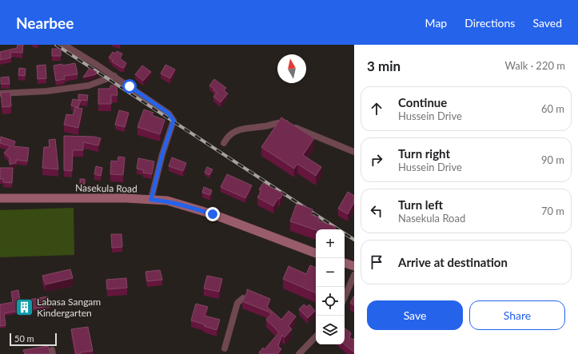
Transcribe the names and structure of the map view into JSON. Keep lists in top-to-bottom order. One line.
{"streets":{"main road":["Nasekula Road"]},"places":{"building":["Labasa Sangam Kindergarten"]},"scale_bar":"50 m","north":"top","page":{"header":"Nearbee","nav":["Map","Directions","Saved"],"heading":["3 min","Walk · 220 m"],"list":[["Continue","Hussein Drive","60 m"],["Turn right","Hussein Drive","90 m"],["Turn left","Nasekula Road","70 m"],"Arrive at destination"],"map_buttons":["+","−"],"buttons":["Save","Share"],"scale":"50 m"}}
